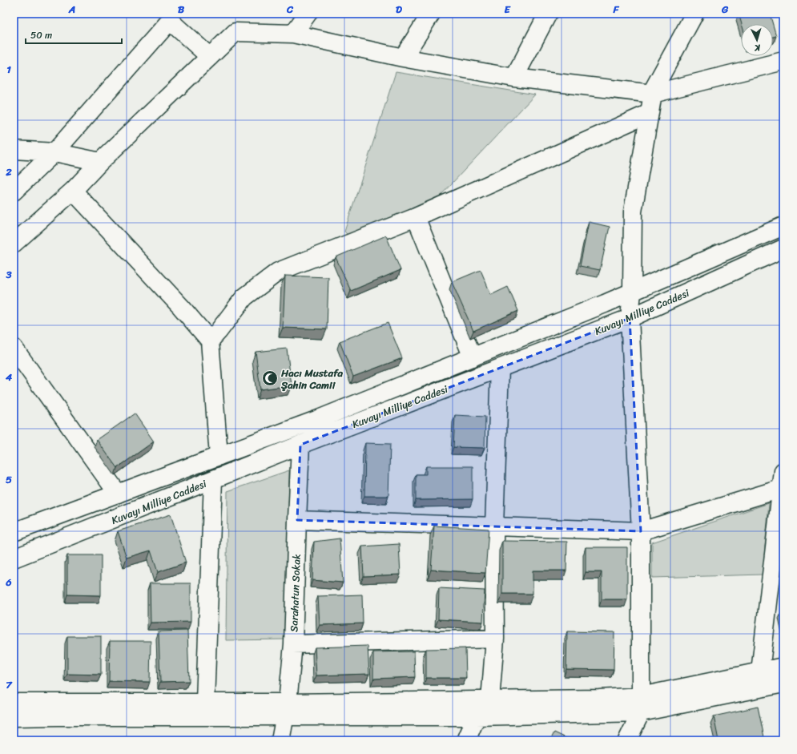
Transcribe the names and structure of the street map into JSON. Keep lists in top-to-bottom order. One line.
{"streets":{"street":["Kuvayı Milliye Caddesi","Sarahatun Sokak"]},"crossings":[["Kuvayı Milliye Caddesi","Sarahatun Sokak"]],"places":{"mosque":["Hacı Mustafa Şahin Camii"]},"scale_bar":"50 m","north":"bottom","grid":{"columns":["A","B","C","D","E","F","G"],"rows":["1","2","3","4","5","6","7"]}}
